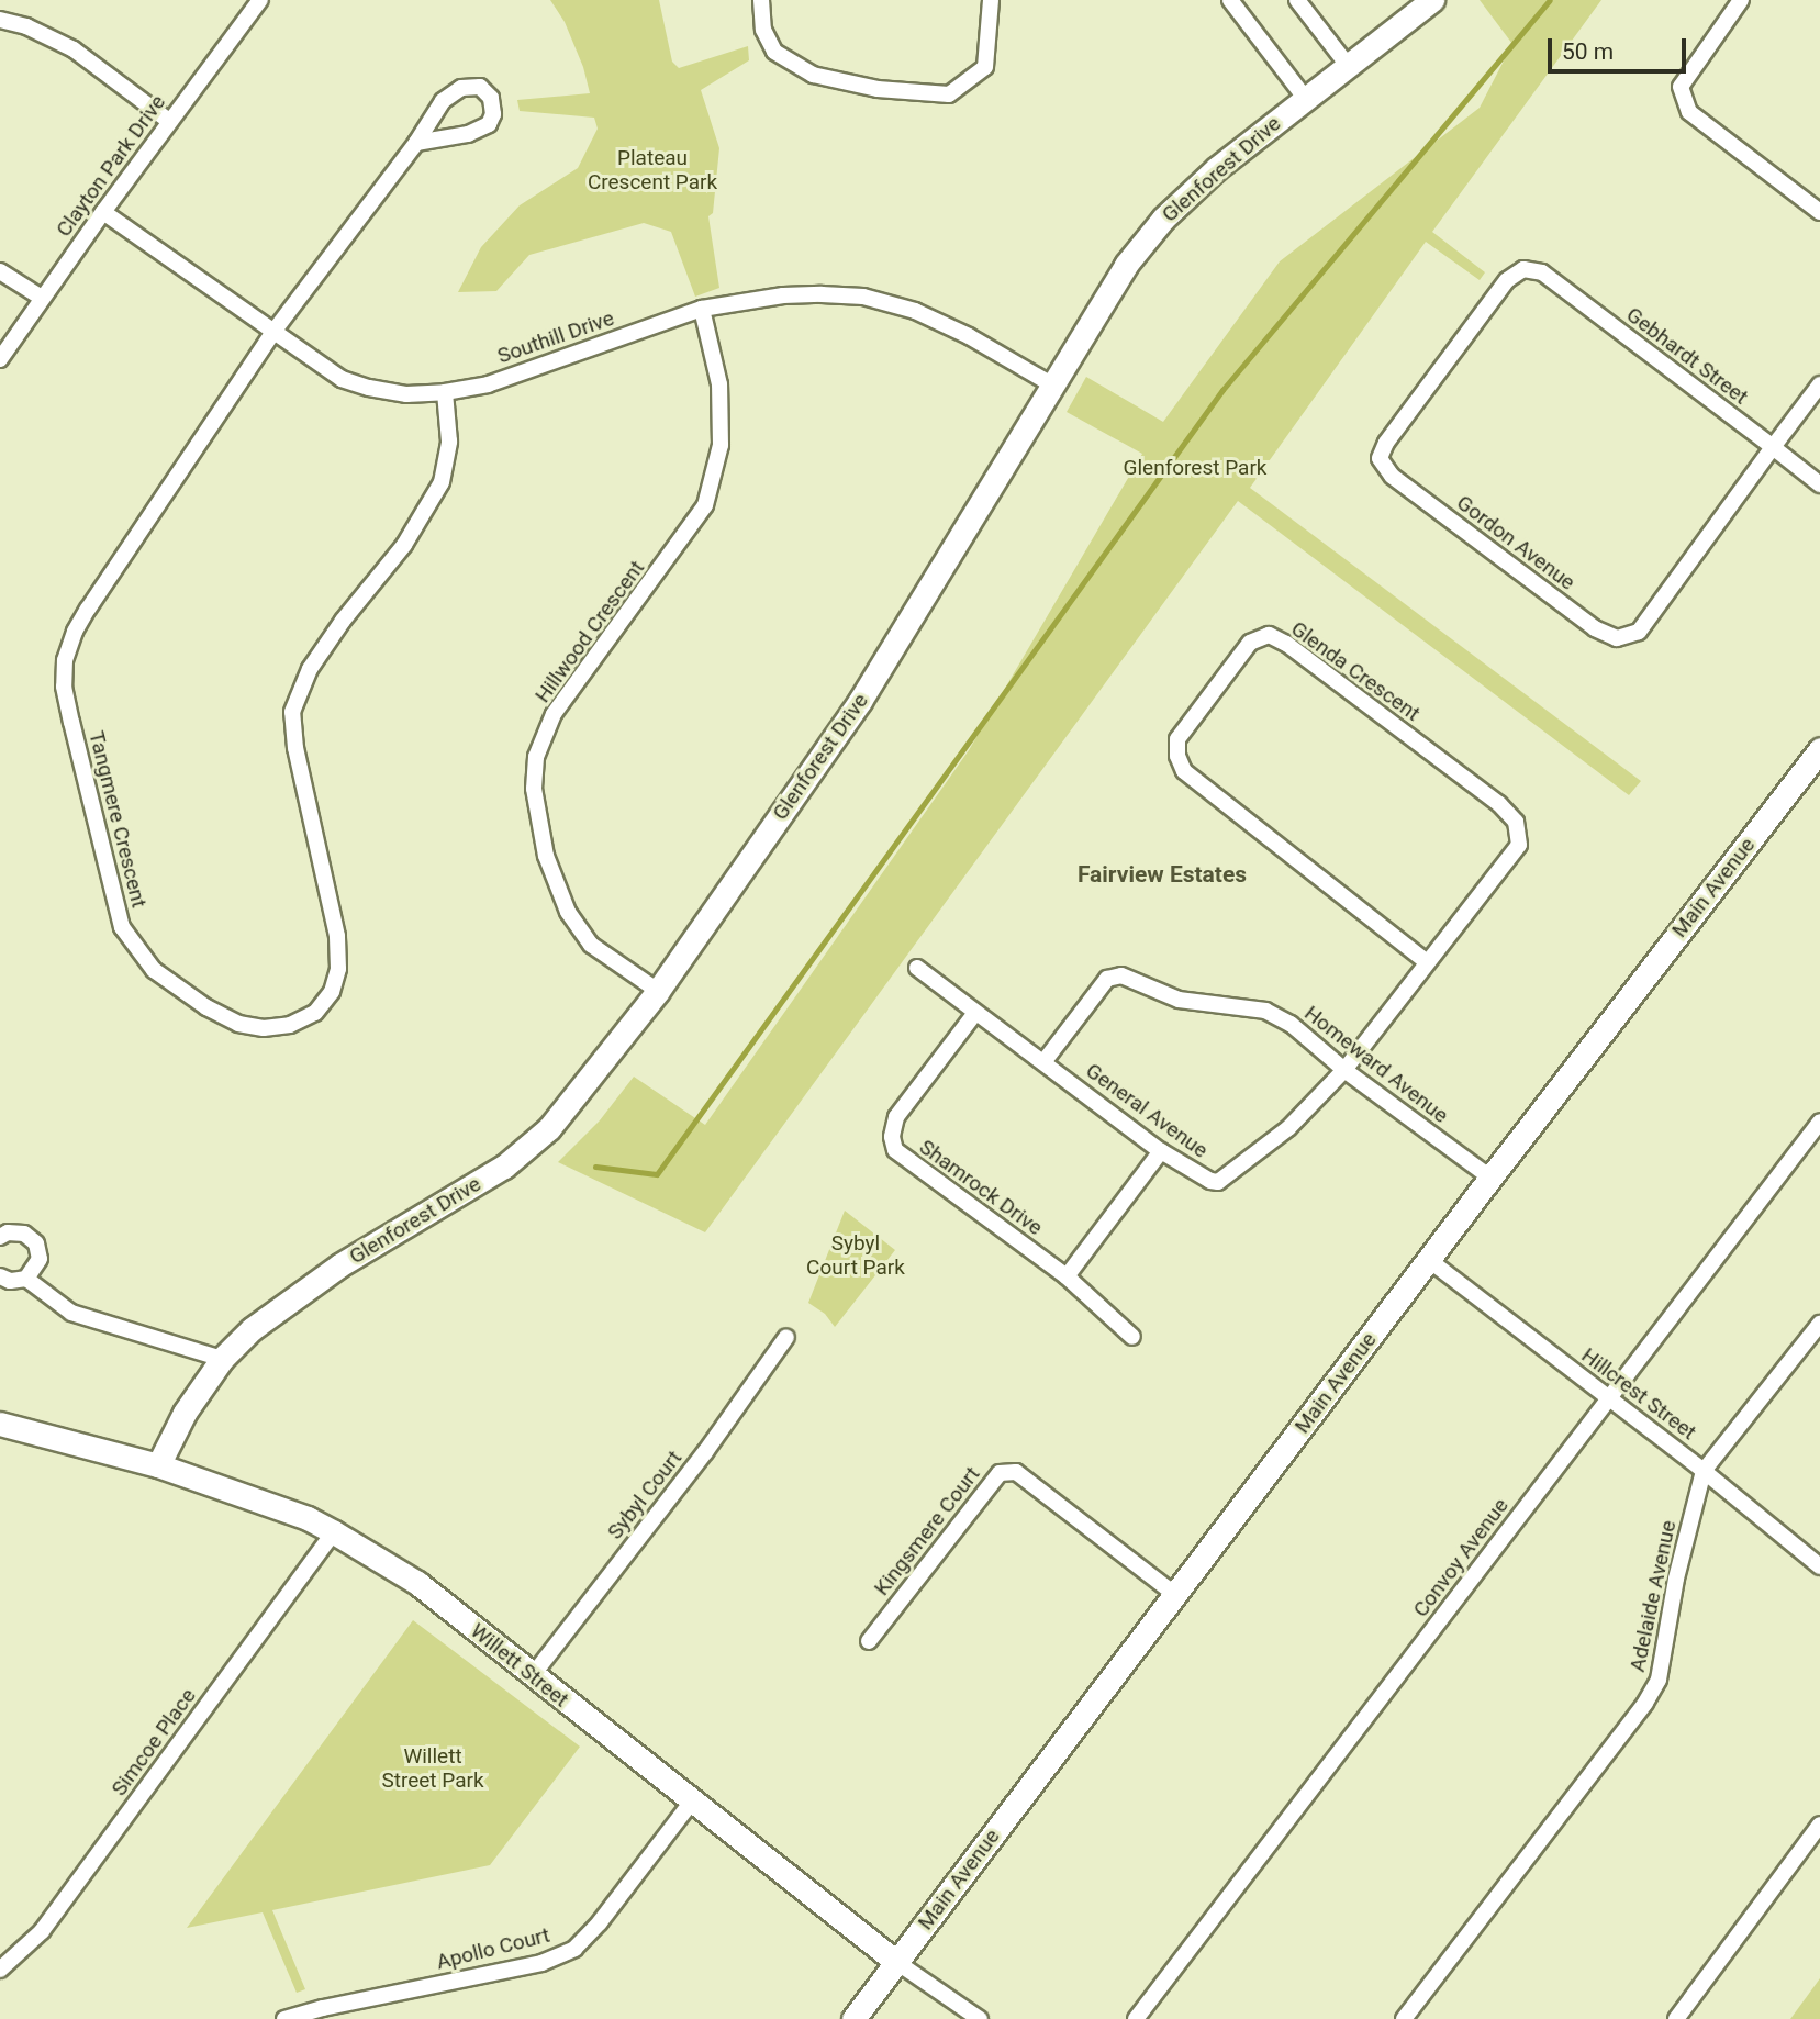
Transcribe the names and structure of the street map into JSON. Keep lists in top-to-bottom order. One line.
{"streets":{"street":["Clayton Park Drive","Glenforest Drive","Southill Drive","Gebhardt Street","Gordon Avenue","Hillwood Crescent","Glenda Crescent","Tangmere Crescent","Main Avenue","Homeward Avenue","General Avenue","Shamrock Drive","Hillcrest Street","Sybyl Court","Kingsmere Court","Convoy Avenue","Adelaide Avenue","Willett Street","Simcoe Place","Apollo Court"]},"crossings":[["Clayton Park Drive","Southill Drive"],["Glenforest Drive","Southill Drive"],["Glenforest Drive","Hillwood Crescent"],["Glenforest Drive","Willett Street"],["Southill Drive","Hillwood Crescent"],["Southill Drive","Tangmere Crescent"],["Gebhardt Street","Gordon Avenue"],["Glenda Crescent","Homeward Avenue"],["Glenda Crescent","General Avenue"],["Main Avenue","Homeward Avenue"],["Main Avenue","Hillcrest Street"],["Main Avenue","Kingsmere Court"],["Main Avenue","Willett Street"],["Homeward Avenue","General Avenue"],["General Avenue","Shamrock Drive"],["Hillcrest Street","Convoy Avenue"],["Hillcrest Street","Adelaide Avenue"],["Sybyl Court","Willett Street"],["Willett Street","Simcoe Place"],["Willett Street","Apollo Court"]],"districts":["Fairview Estates"],"parks":["Plateau Crescent Park","Glenforest Park","Sybyl Court Park","Willett Street Park"],"scale_bar":"50 m"}
